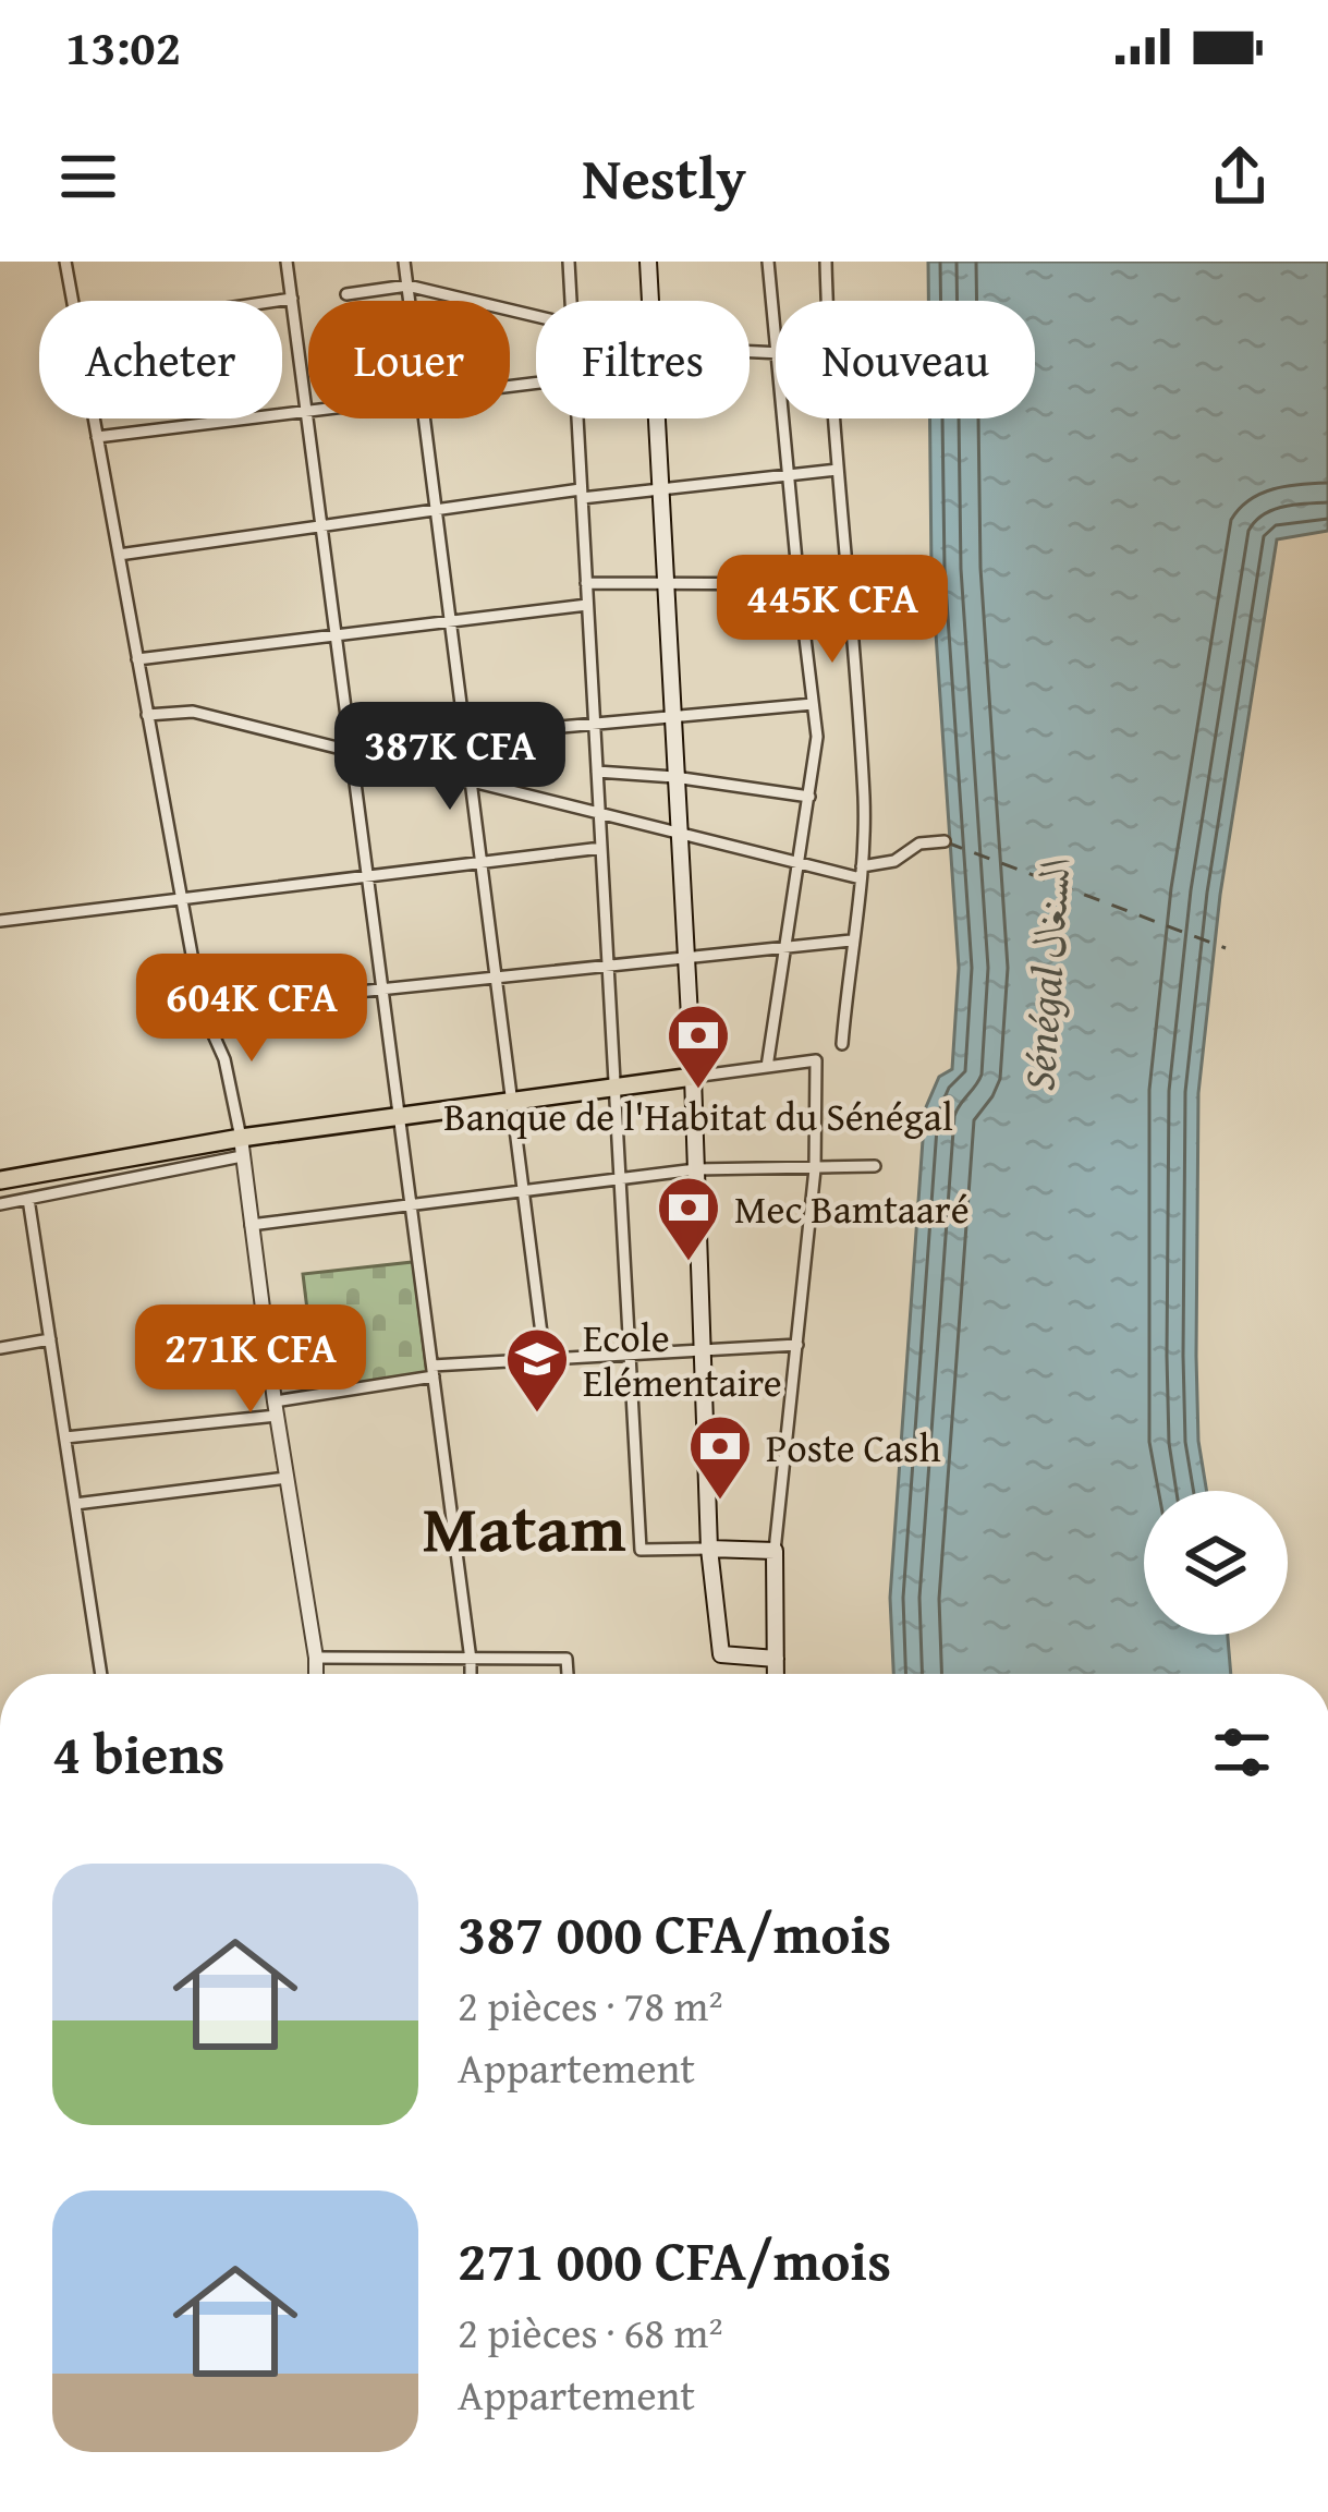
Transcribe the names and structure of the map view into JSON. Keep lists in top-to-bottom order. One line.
{"districts":["Matam"],"water":["Sénégal السنغال"],"places":{"bank":["Banque de l'Habitat du Sénégal","Mec Bamtaaré","Poste Cash"],"school or university":["Ecole Elémentaire"]},"page":{"status":"13:02","header":"Nestly","chip":["Acheter","Louer","Filtres","Nouveau"],"price":["445K CFA","387K CFA","604K CFA","271K CFA"],"heading":"4 biens","list":[{"name":"387 000 CFA/mois","note":"2 pièces · 78 m² · Appartement"},{"name":"271 000 CFA/mois","note":"2 pièces · 68 m² · Appartement"}]}}
